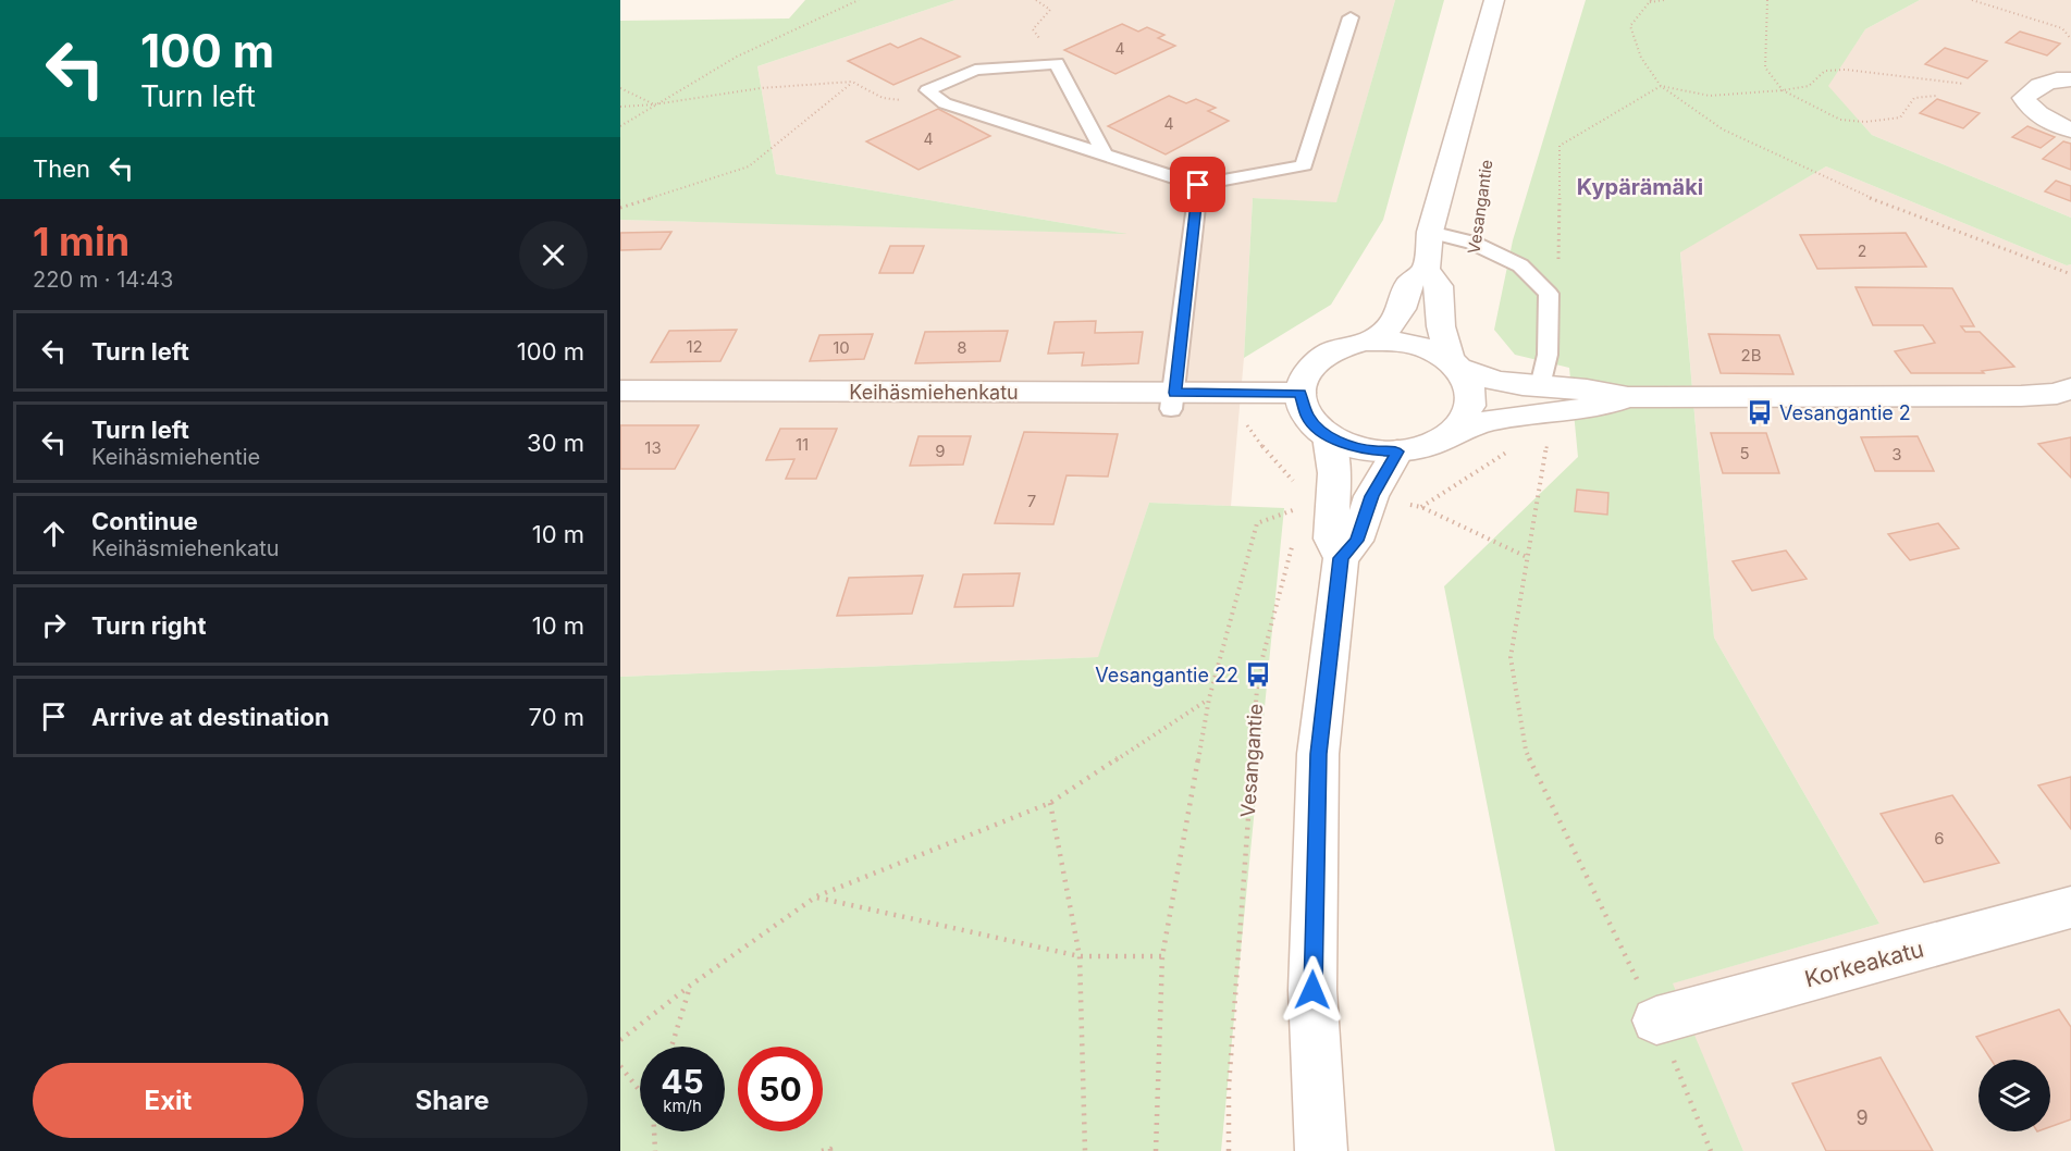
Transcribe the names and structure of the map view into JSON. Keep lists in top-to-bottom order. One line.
{"streets":{"street":["Vesangantie","Keihäsmiehenkatu","Korkeakatu"]},"crossings":[["Vesangantie","Keihäsmiehenkatu"]],"districts":["Kypärämäki"],"places":{"bus stop":["Vesangantie 2","Vesangantie 22"]},"house_numbers":["4","4","4","2","12","10","8","2B","11","13","9","5","3","7","6","9"],"page":{"turn":["100 m","Turn left"],"then":"Then","heading":["1 min","220 m · 14:43"],"list":[{"name":"Turn left","value":"100 m"},{"name":"Turn left","note":"Keihäsmiehentie","value":"30 m"},{"name":"Continue","note":"Keihäsmiehenkatu","value":"10 m"},{"name":"Turn right","value":"10 m"},{"name":"Arrive at destination","value":"70 m"}],"speed":"45 km/h","limit":"50","buttons":["Exit","Share"]}}
